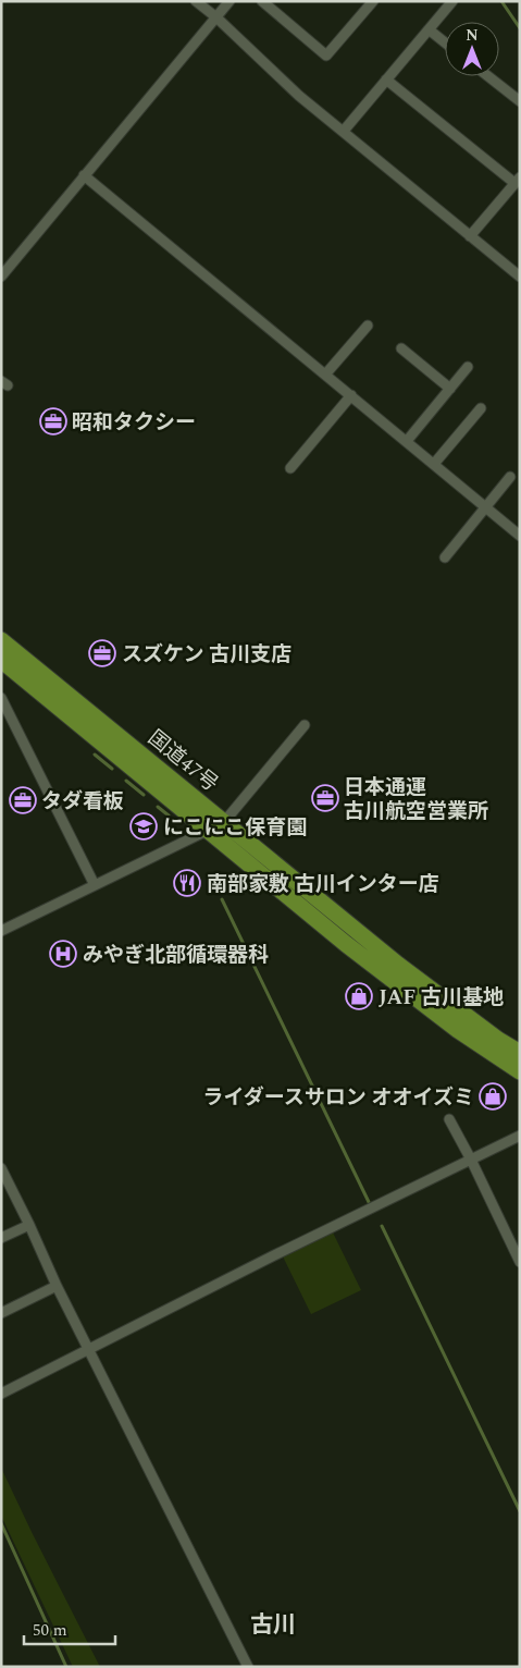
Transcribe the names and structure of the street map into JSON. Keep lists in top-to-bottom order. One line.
{"streets":{"highway":["国道47号"]},"districts":["古川"],"places":{"office":["昭和タクシー","スズケン 古川支店","日本通運 古川航空営業所","タダ看板"],"school or university":["にこにこ保育園"],"restaurant":["南部家敷 古川インター店"],"hospital":["みやぎ北部循環器科"],"shop":["JAF 古川基地","ライダースサロン オオイズミ"]},"scale_bar":"50 m","north":"top"}
